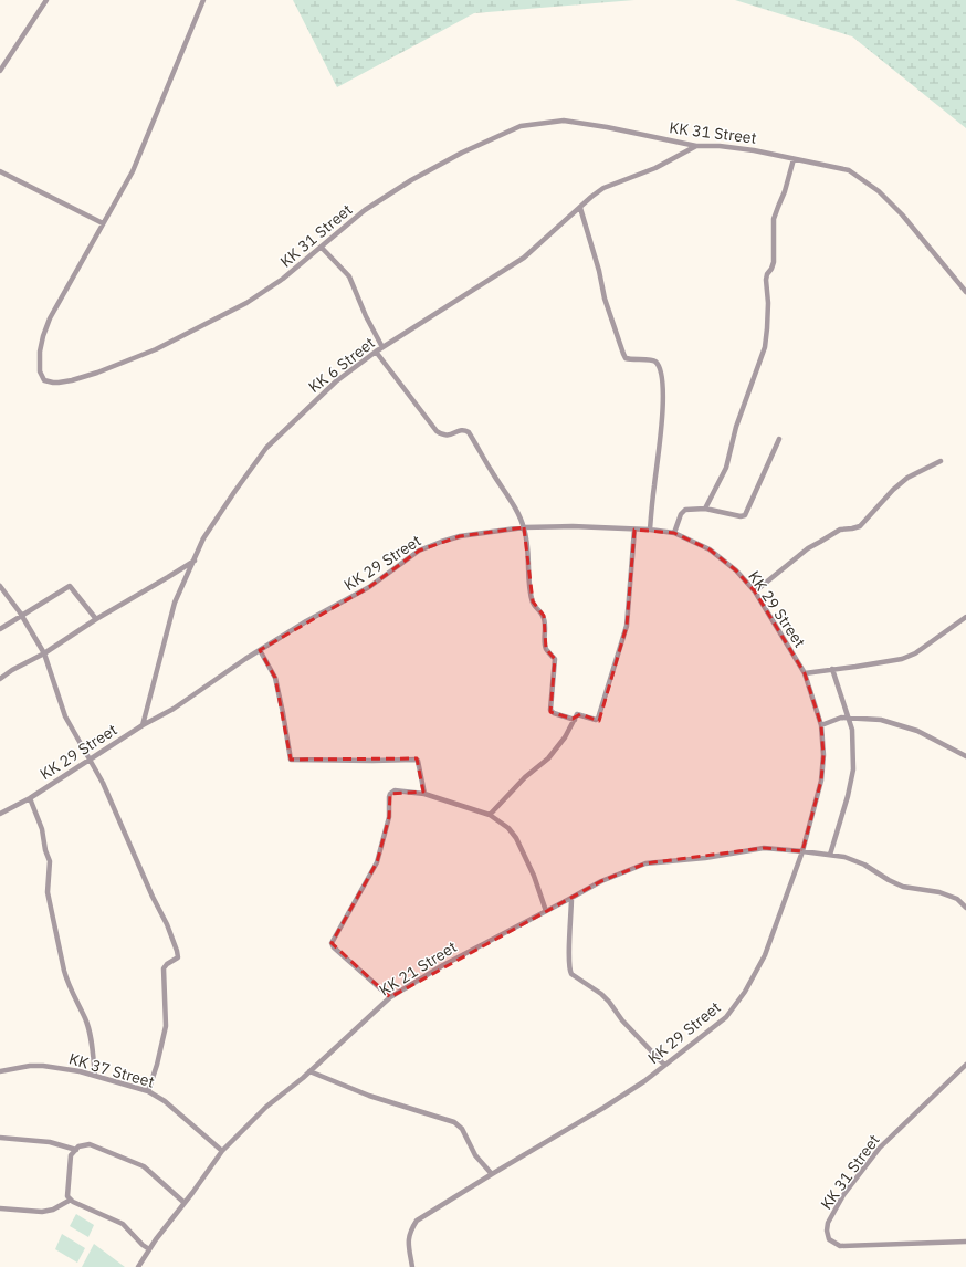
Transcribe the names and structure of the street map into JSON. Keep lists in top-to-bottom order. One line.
{"streets":{"street":["KK 31 Street","KK 6 Street","KK 29 Street","KK 21 Street","KK 37 Street"]},"crossings":[["KK 31 Street","KK 6 Street"],["KK 6 Street","KK 29 Street"],["KK 29 Street","KK 21 Street"],["KK 21 Street","KK 37 Street"]]}
